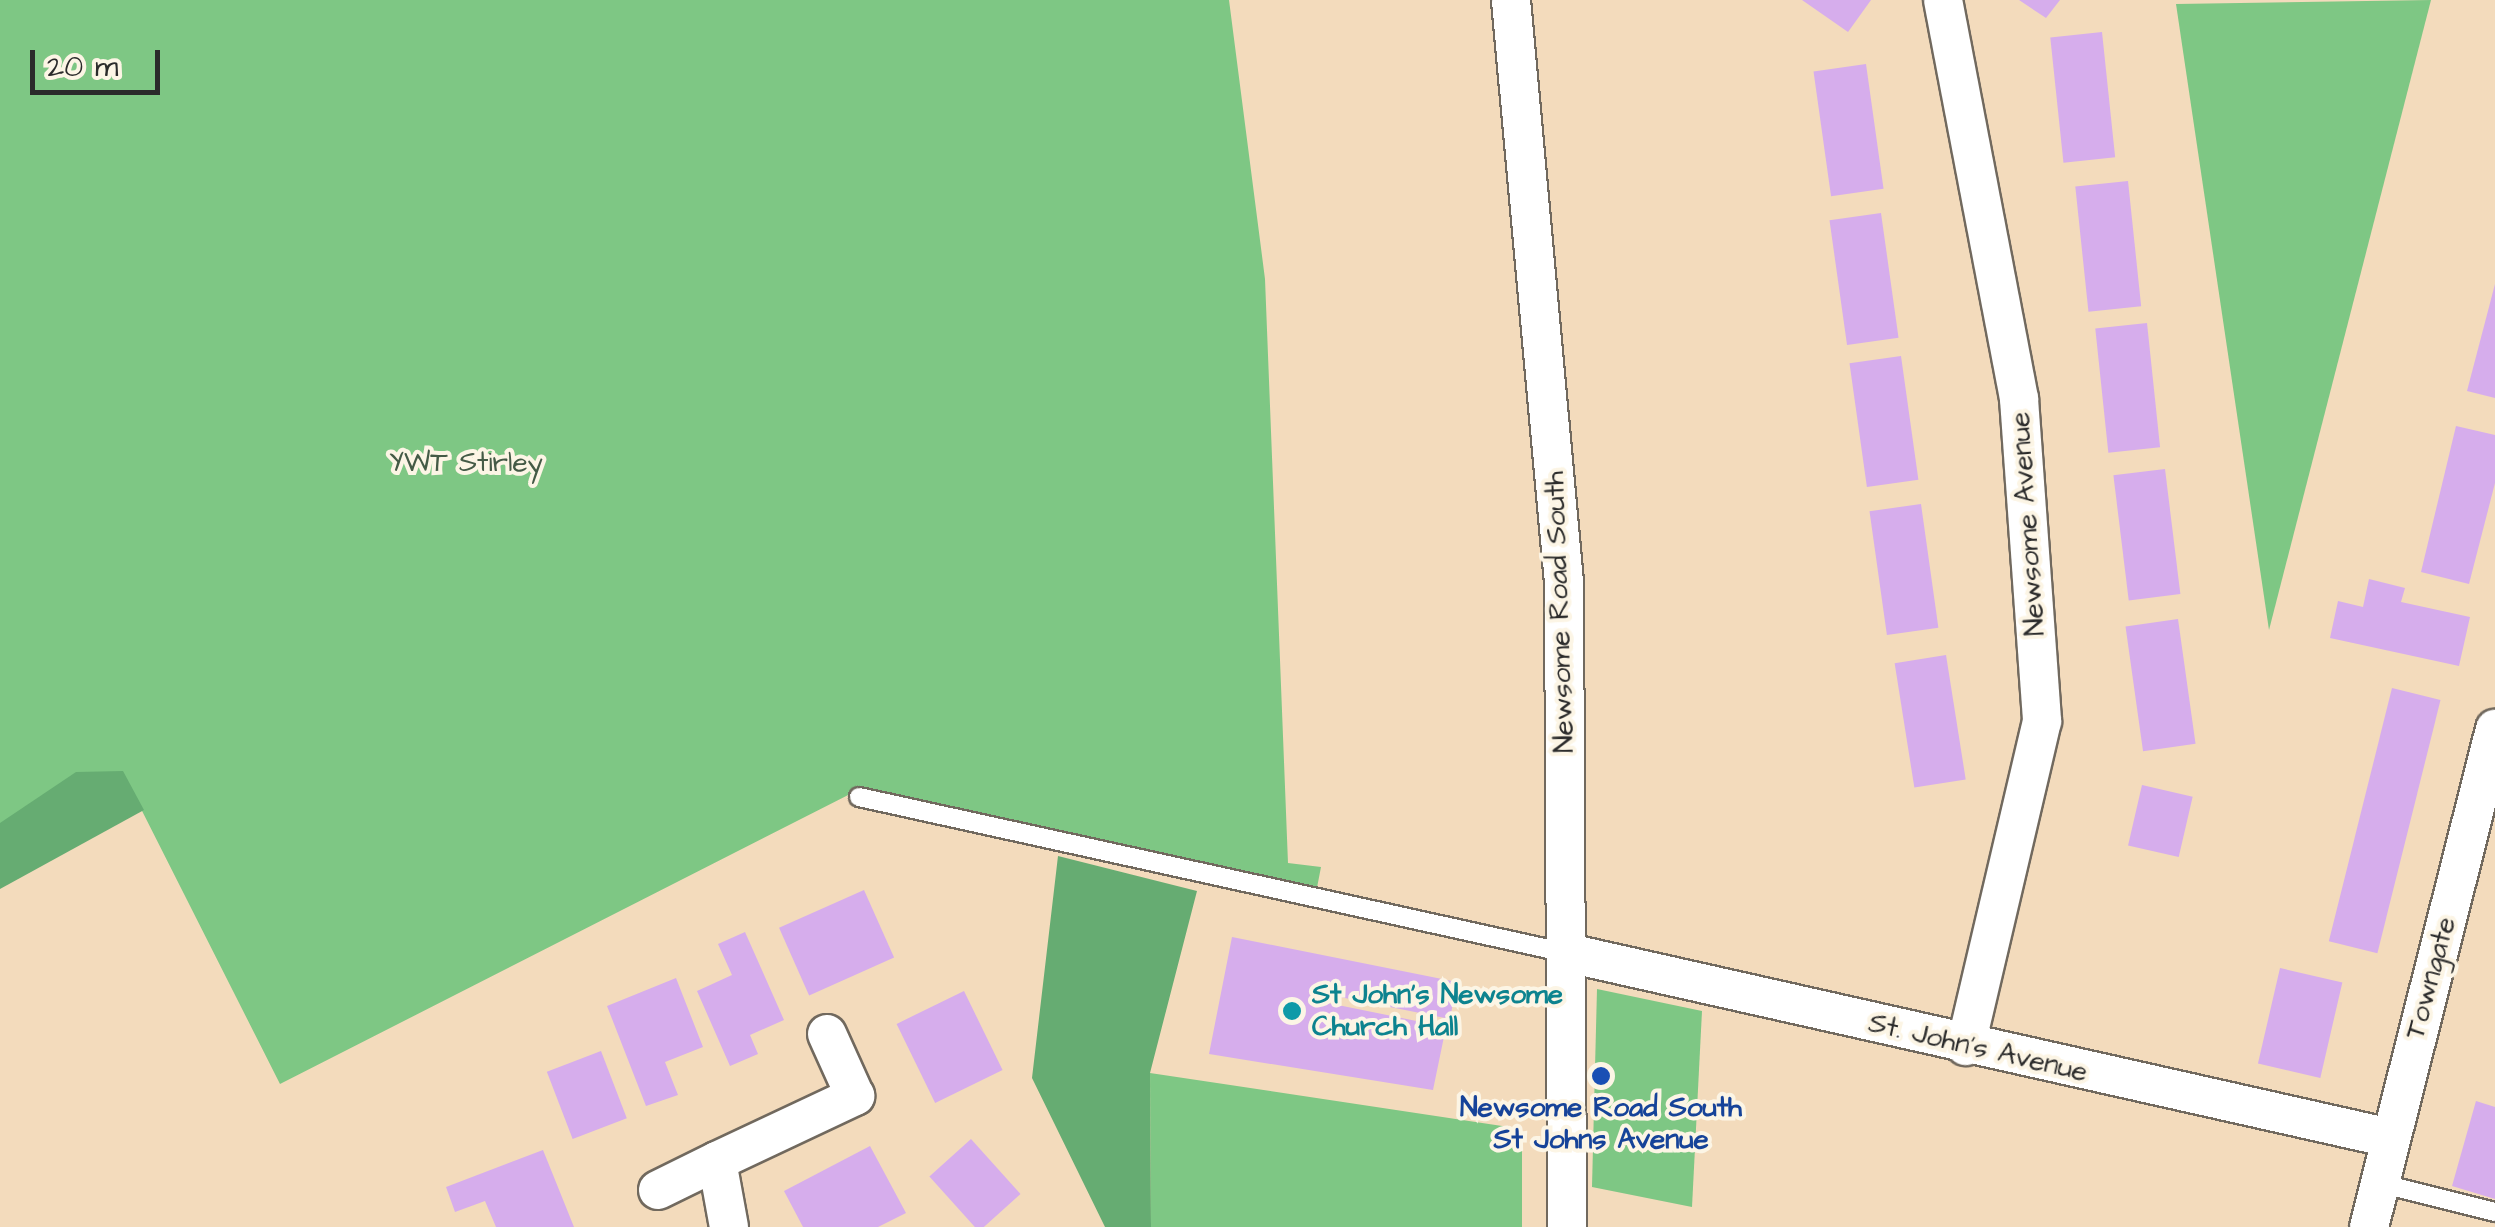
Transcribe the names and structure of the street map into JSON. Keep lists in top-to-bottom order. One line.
{"streets":{"street":["Newsome Avenue","Newsome Road South","Towngate","St. John's Avenue"]},"crossings":[["Newsome Avenue","St. John's Avenue"],["Newsome Road South","St. John's Avenue"],["Towngate","St. John's Avenue"]],"parks":["YWT Stirley"],"places":["St John's Newsome Church Hall","Newsome Road South St Johns Avenue"],"scale_bar":"20 m"}
